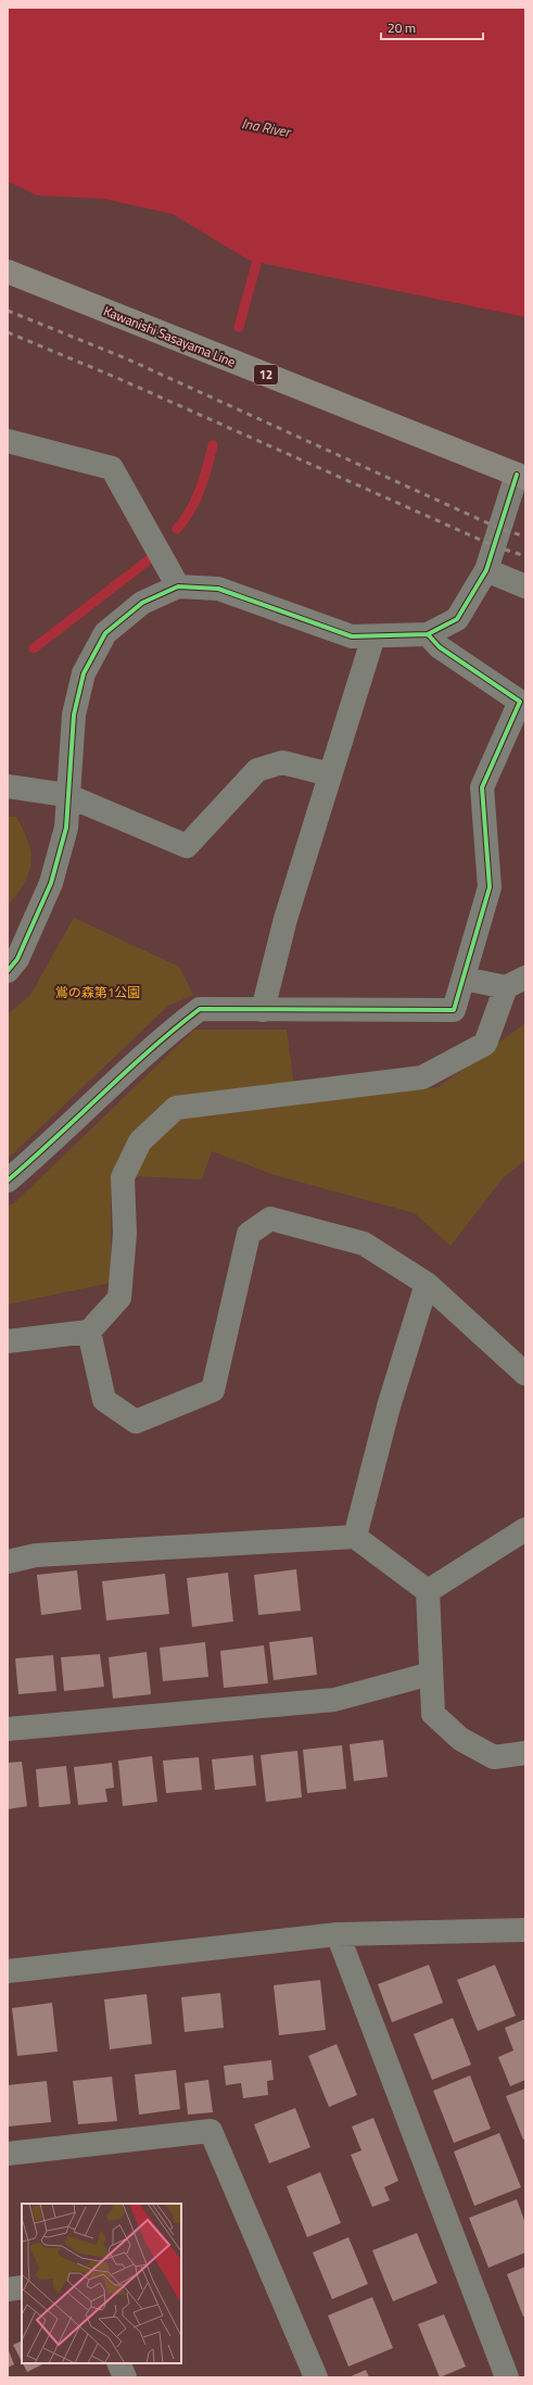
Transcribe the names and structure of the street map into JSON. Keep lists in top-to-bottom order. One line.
{"streets":{"main road":["Kawanishi Sasayama Line","12"]},"water":["Ina River"],"parks":["鴬の森第1公園"],"scale_bar":"20 m"}
